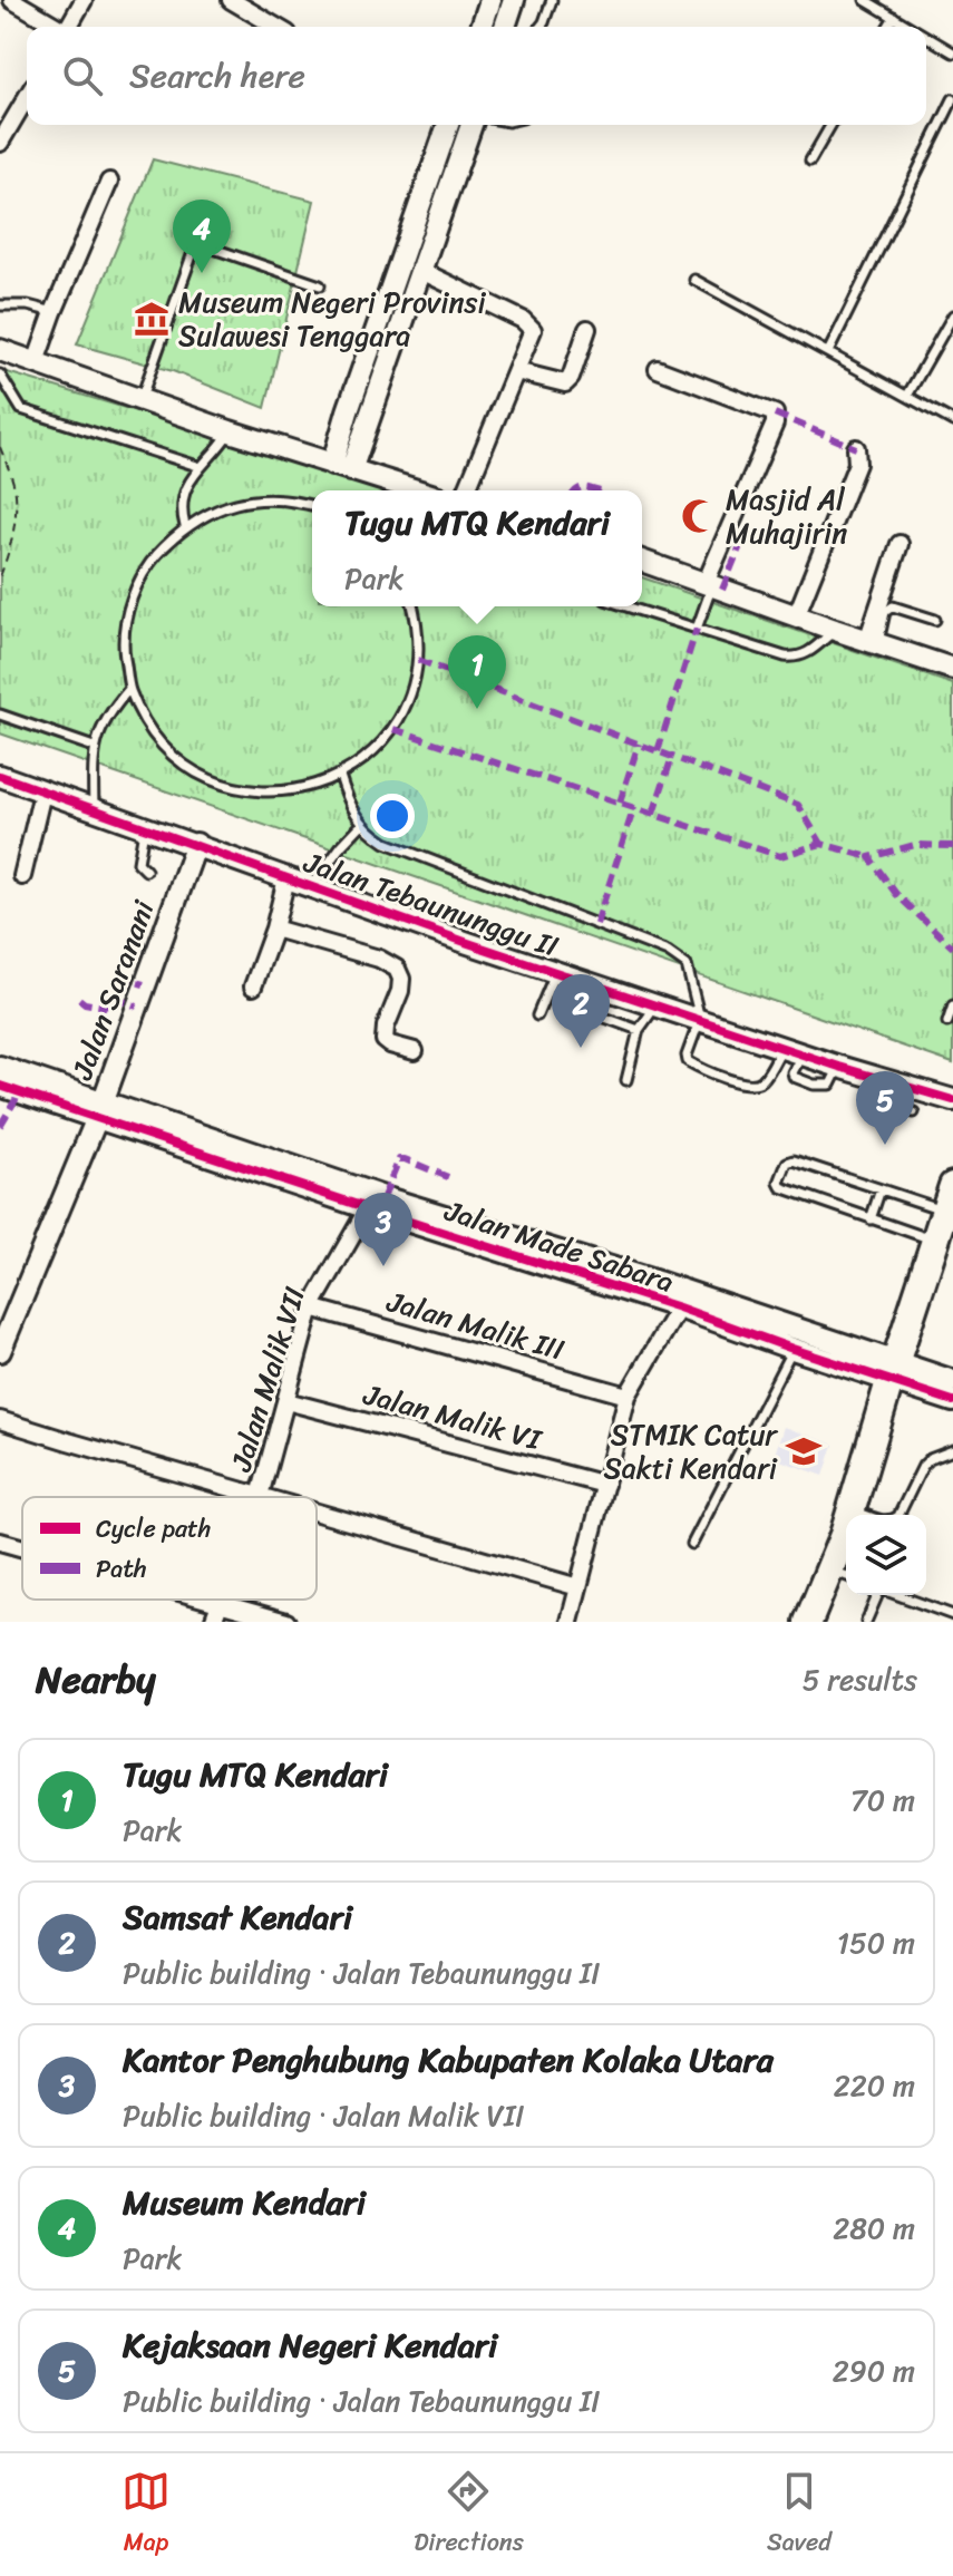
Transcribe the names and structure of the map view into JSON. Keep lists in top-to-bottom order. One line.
{"streets":{"street":["Jalan Tebaununggu II","Jalan Saranani","Jalan Made Sabara","Jalan Malik III","Jalan Malik VII","Jalan Malik VI"]},"crossings":[["Jalan Tebaununggu II","Jalan Saranani"],["Jalan Saranani","Jalan Made Sabara"],["Jalan Made Sabara","Jalan Malik VII"],["Jalan Malik III","Jalan Malik VII"],["Jalan Malik VII","Jalan Malik VI"]],"places":{"museum":["Museum Negeri Provinsi Sulawesi Tenggara"],"mosque":["Masjid Al Muhajirin"],"school or university":["STMIK Catur Sakti Kendari"]},"legend":["Cycle path","Path"],"page":{"search":"Search here","pins":["4","1","2","5","3"],"popup":["Tugu MTQ Kendari","Park"],"heading":["Nearby","5 results"],"list":[{"mark":"1","name":"Tugu MTQ Kendari","note":"Park","value":"70 m"},{"mark":"2","name":"Samsat Kendari","note":"Public building · Jalan Tebaununggu II","value":"150 m"},{"mark":"3","name":"Kantor Penghubung Kabupaten Kolaka Utara","note":"Public building · Jalan Malik VII","value":"220 m"},{"mark":"4","name":"Museum Kendari","note":"Park","value":"280 m"},{"mark":"5","name":"Kejaksaan Negeri Kendari","note":"Public building · Jalan Tebaununggu II","value":"290 m"}],"nav":["Map","Directions","Saved"]}}
